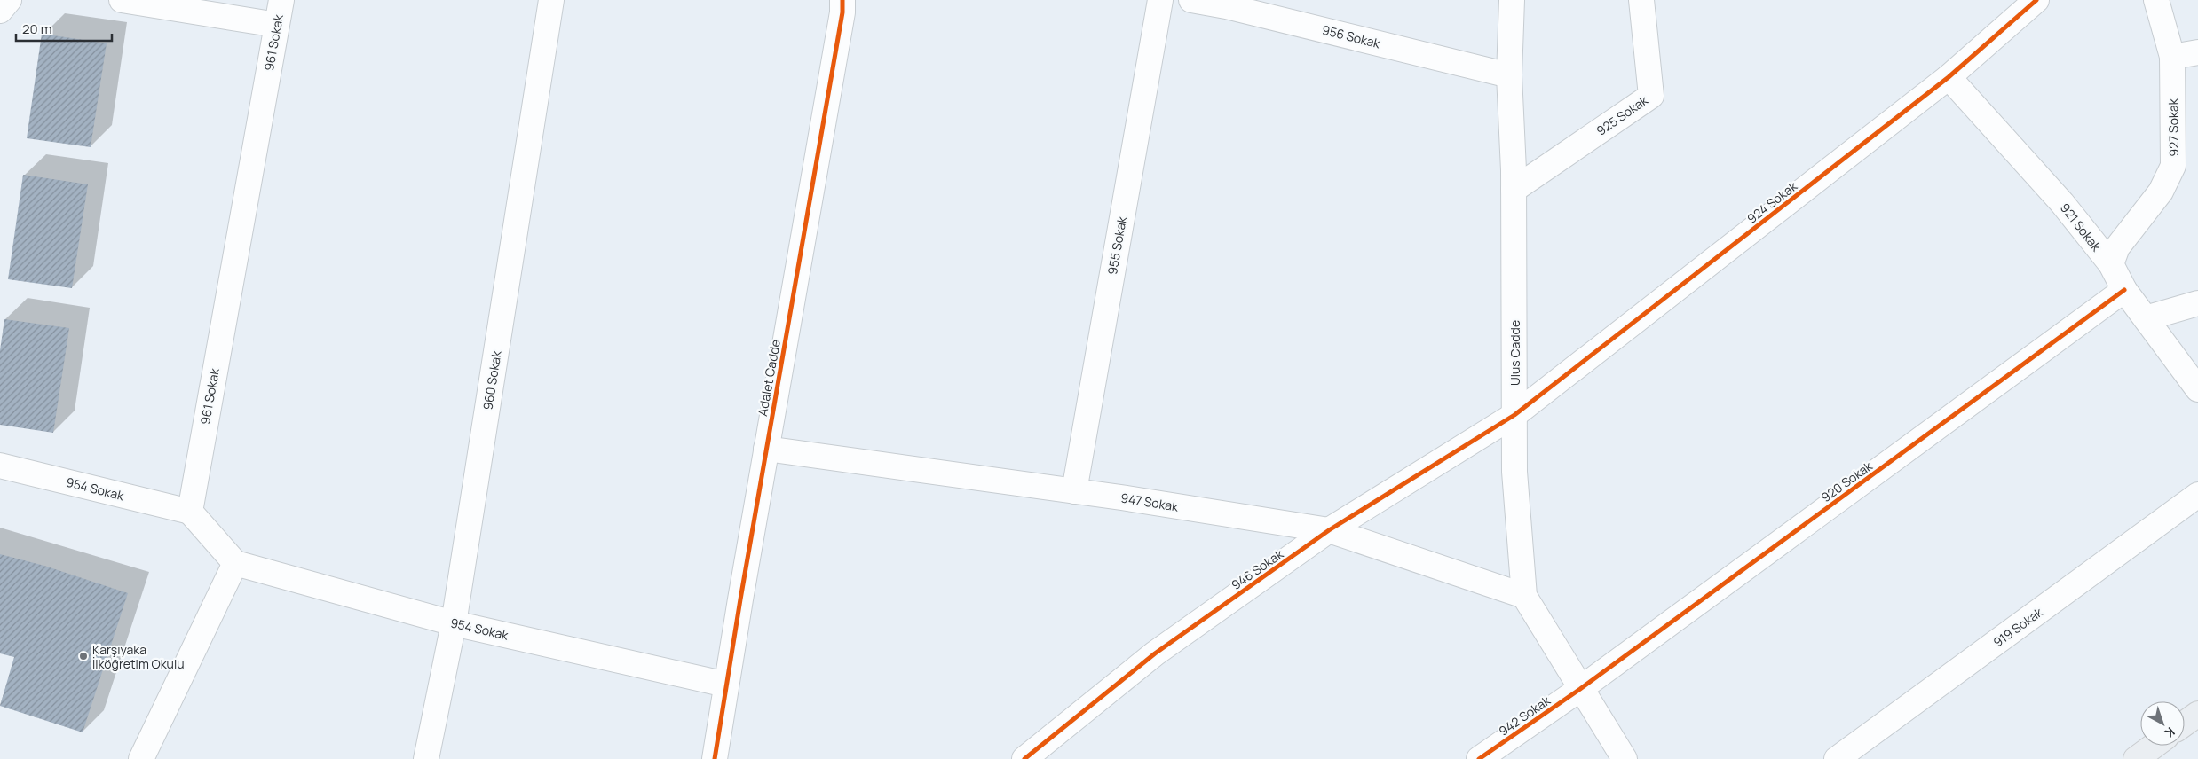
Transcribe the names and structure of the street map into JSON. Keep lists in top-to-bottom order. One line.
{"streets":{"street":["956 Sokak","961 Sokak","925 Sokak","927 Sokak","924 Sokak","921 Sokak","955 Sokak","Ulus Cadde","Adalet Cadde","960 Sokak","920 Sokak","954 Sokak","947 Sokak","946 Sokak","919 Sokak","942 Sokak"]},"crossings":[["956 Sokak","Ulus Cadde"],["961 Sokak","954 Sokak"],["925 Sokak","Ulus Cadde"],["927 Sokak","921 Sokak"],["924 Sokak","921 Sokak"],["924 Sokak","Ulus Cadde"],["924 Sokak","946 Sokak"],["921 Sokak","920 Sokak"],["955 Sokak","947 Sokak"],["Ulus Cadde","920 Sokak"],["Ulus Cadde","947 Sokak"],["Ulus Cadde","946 Sokak"],["Ulus Cadde","942 Sokak"],["Adalet Cadde","954 Sokak"],["Adalet Cadde","947 Sokak"],["960 Sokak","954 Sokak"],["920 Sokak","942 Sokak"],["947 Sokak","946 Sokak"]],"places":["Karşıyaka İlköğretim Okulu"],"scale_bar":"20 m","north":"bottom right"}
